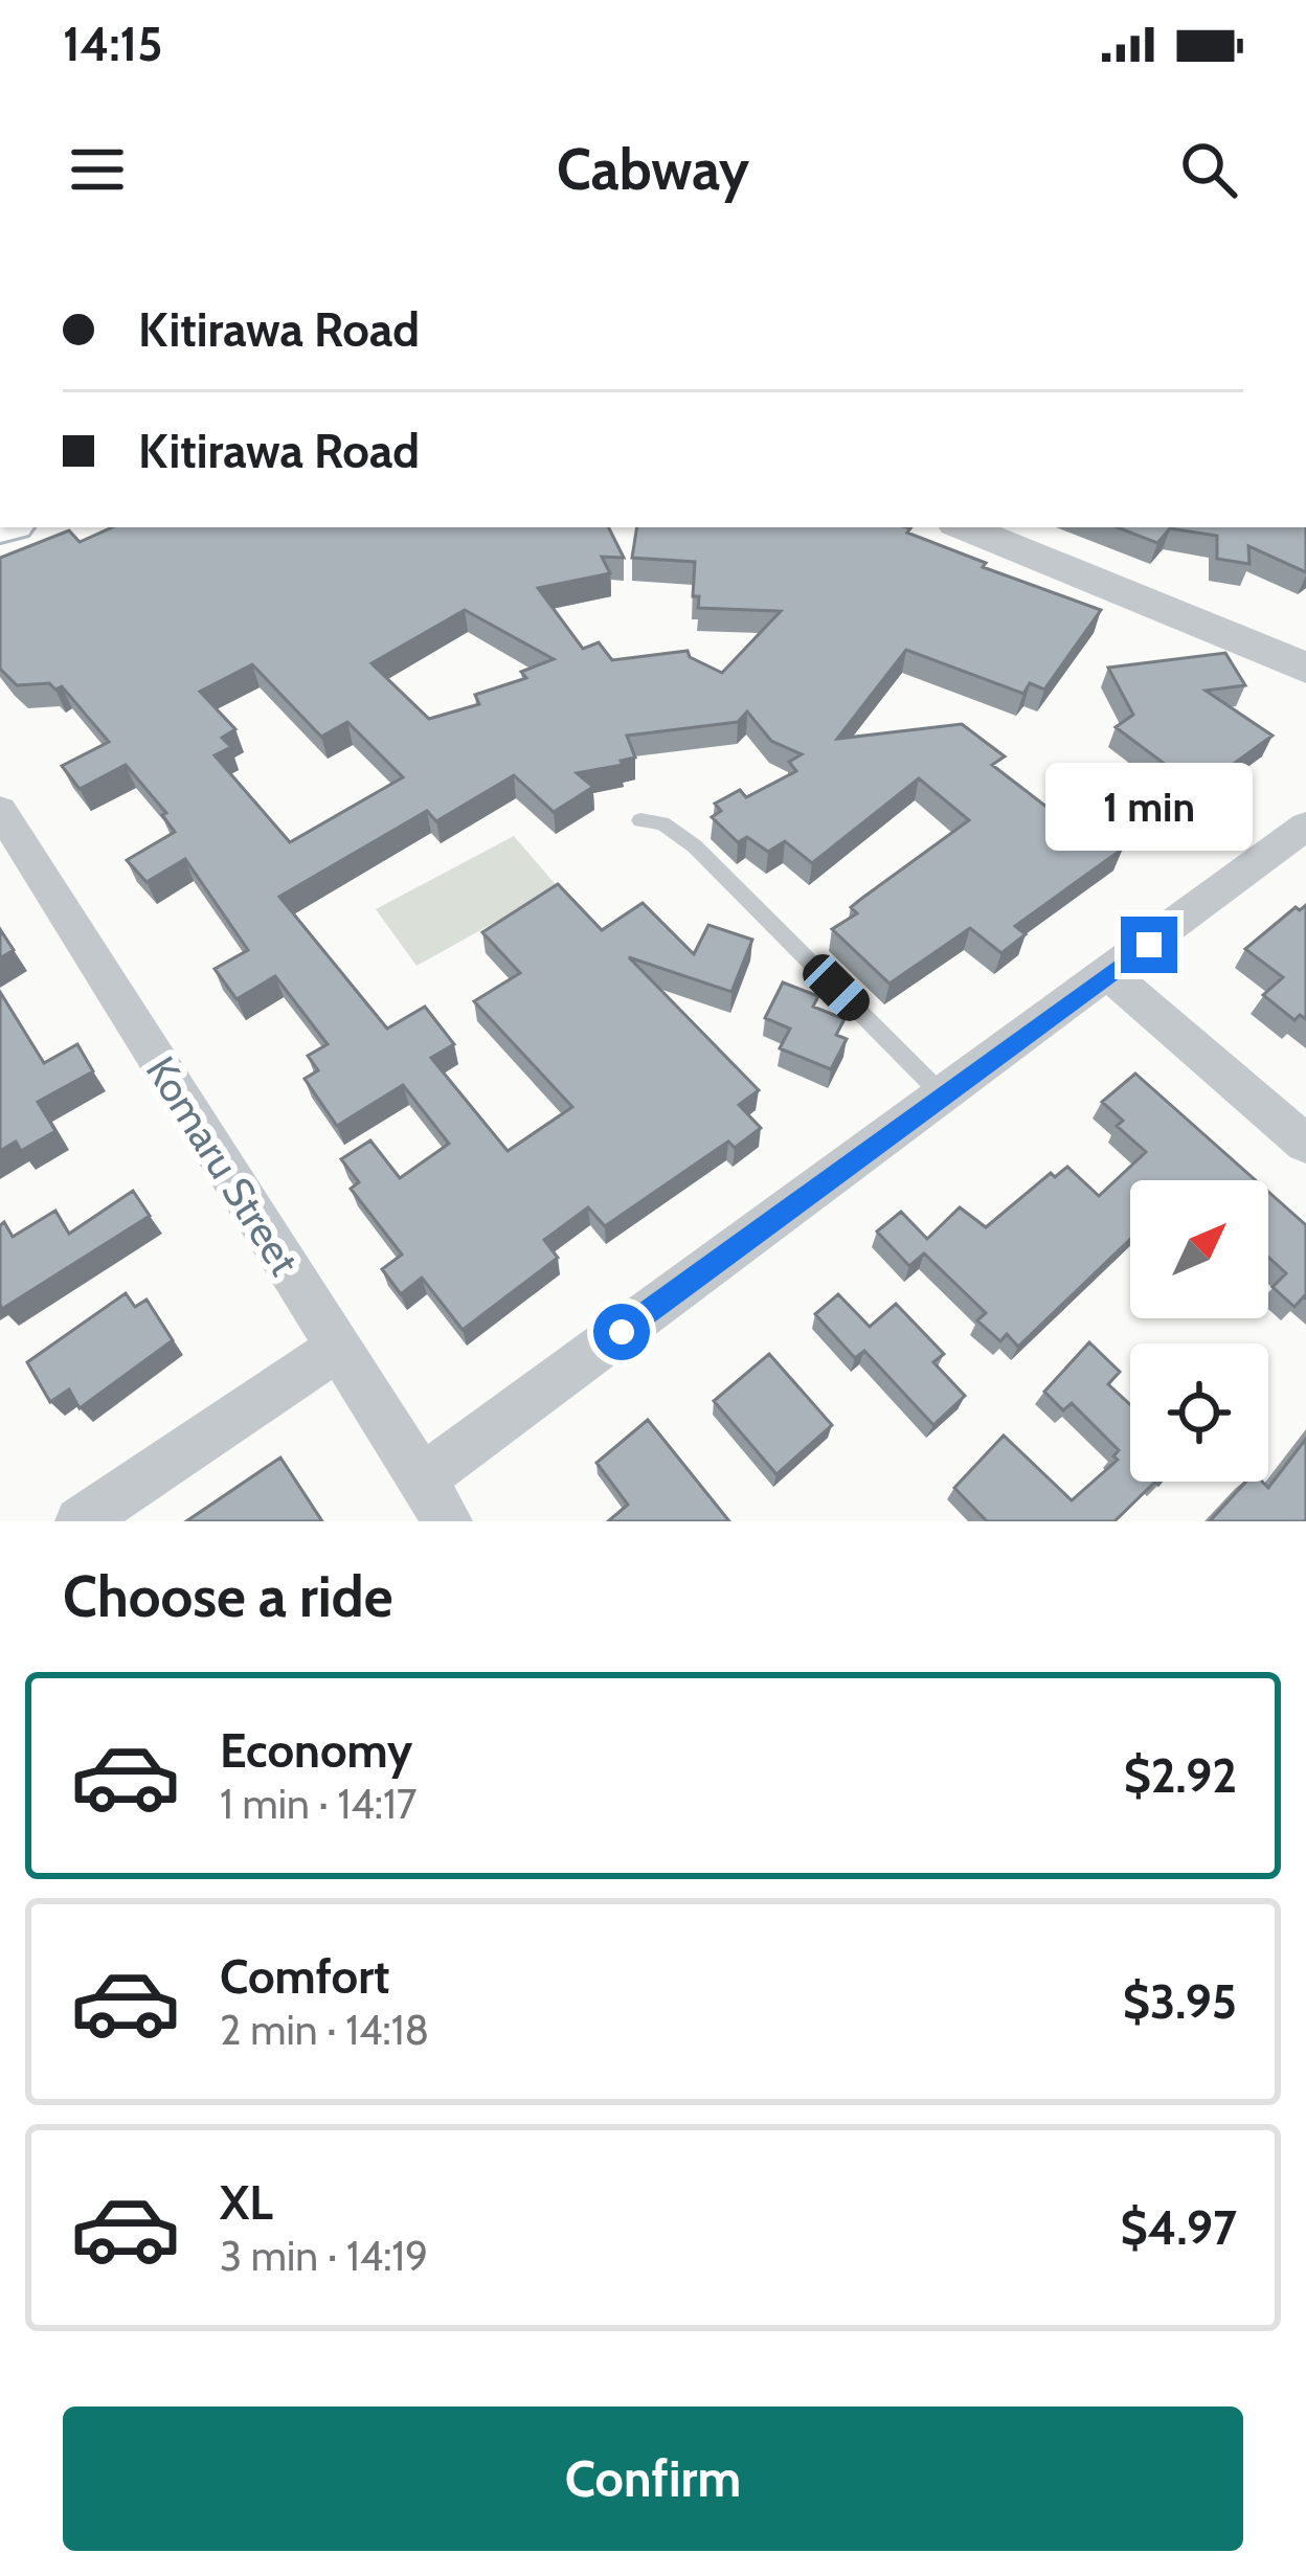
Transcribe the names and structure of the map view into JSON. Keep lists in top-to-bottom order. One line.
{"streets":{"street":["Komaru Street"]},"north":"top right","page":{"status":"14:15","header":"Cabway","banner":["Kitirawa Road","Kitirawa Road"],"bubble":"1 min","heading":"Choose a ride","list":[{"name":"Economy","note":"1 min · 14:17","value":"$2.92"},{"name":"Comfort","note":"2 min · 14:18","value":"$3.95"},{"name":"XL","note":"3 min · 14:19","value":"$4.97"}],"buttons":"Confirm"}}
